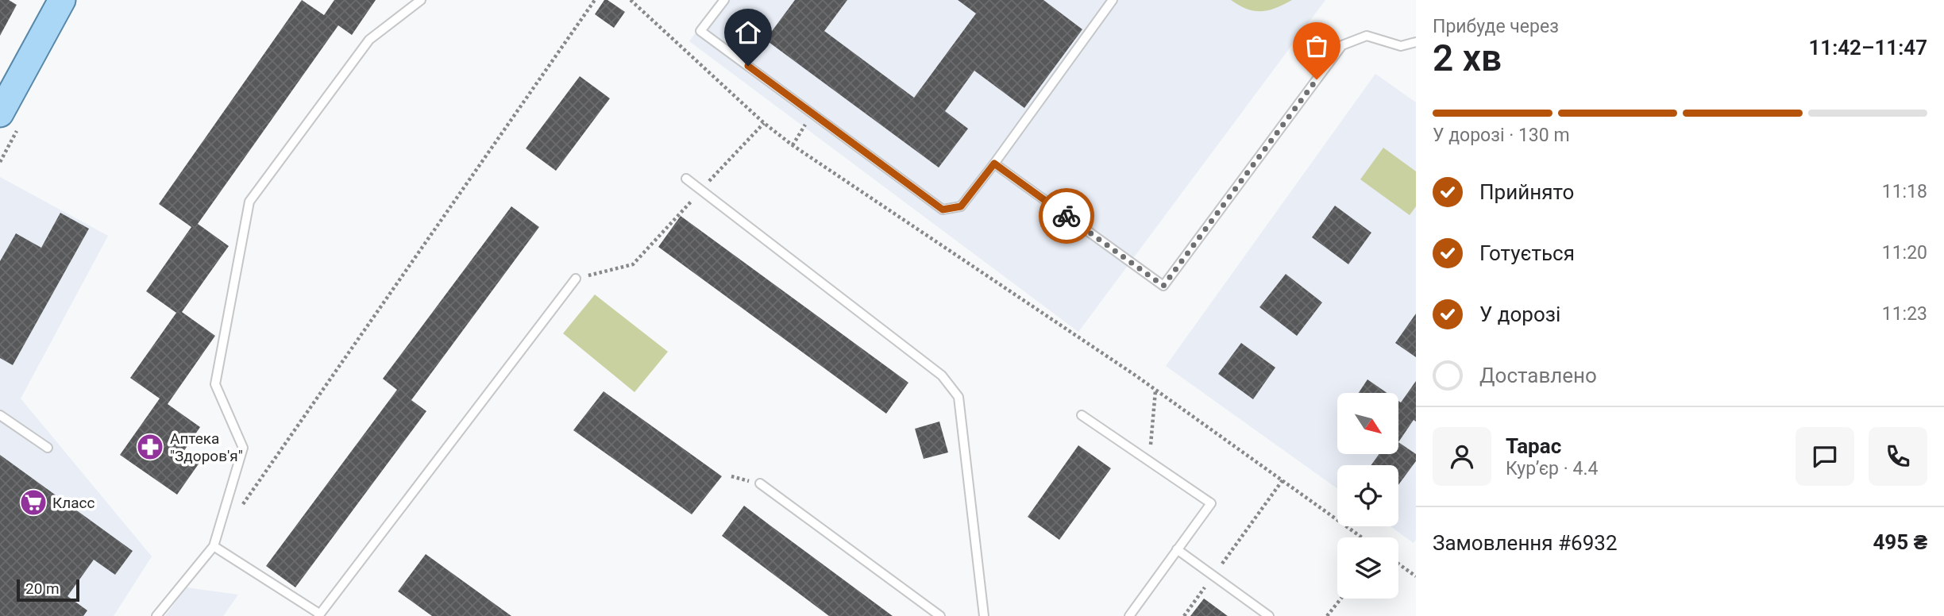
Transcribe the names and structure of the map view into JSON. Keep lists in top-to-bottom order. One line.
{"places":{"pharmacy":["Аптека \"Здоров'я\""],"supermarket":["Класс"]},"scale_bar":"20 m","north":"bottom right","page":{"heading":["2 хв","Прибуде через","11:42–11:47"],"panel":["Тарас","Кур’єр · 4.4","Замовлення #6932","495 ₴"],"bar":"У дорозі · 130 m","list":[["Прийнято","11:18"],["Готується","11:20"],["У дорозі","11:23"],"Доставлено"],"scale":"20 m"}}
